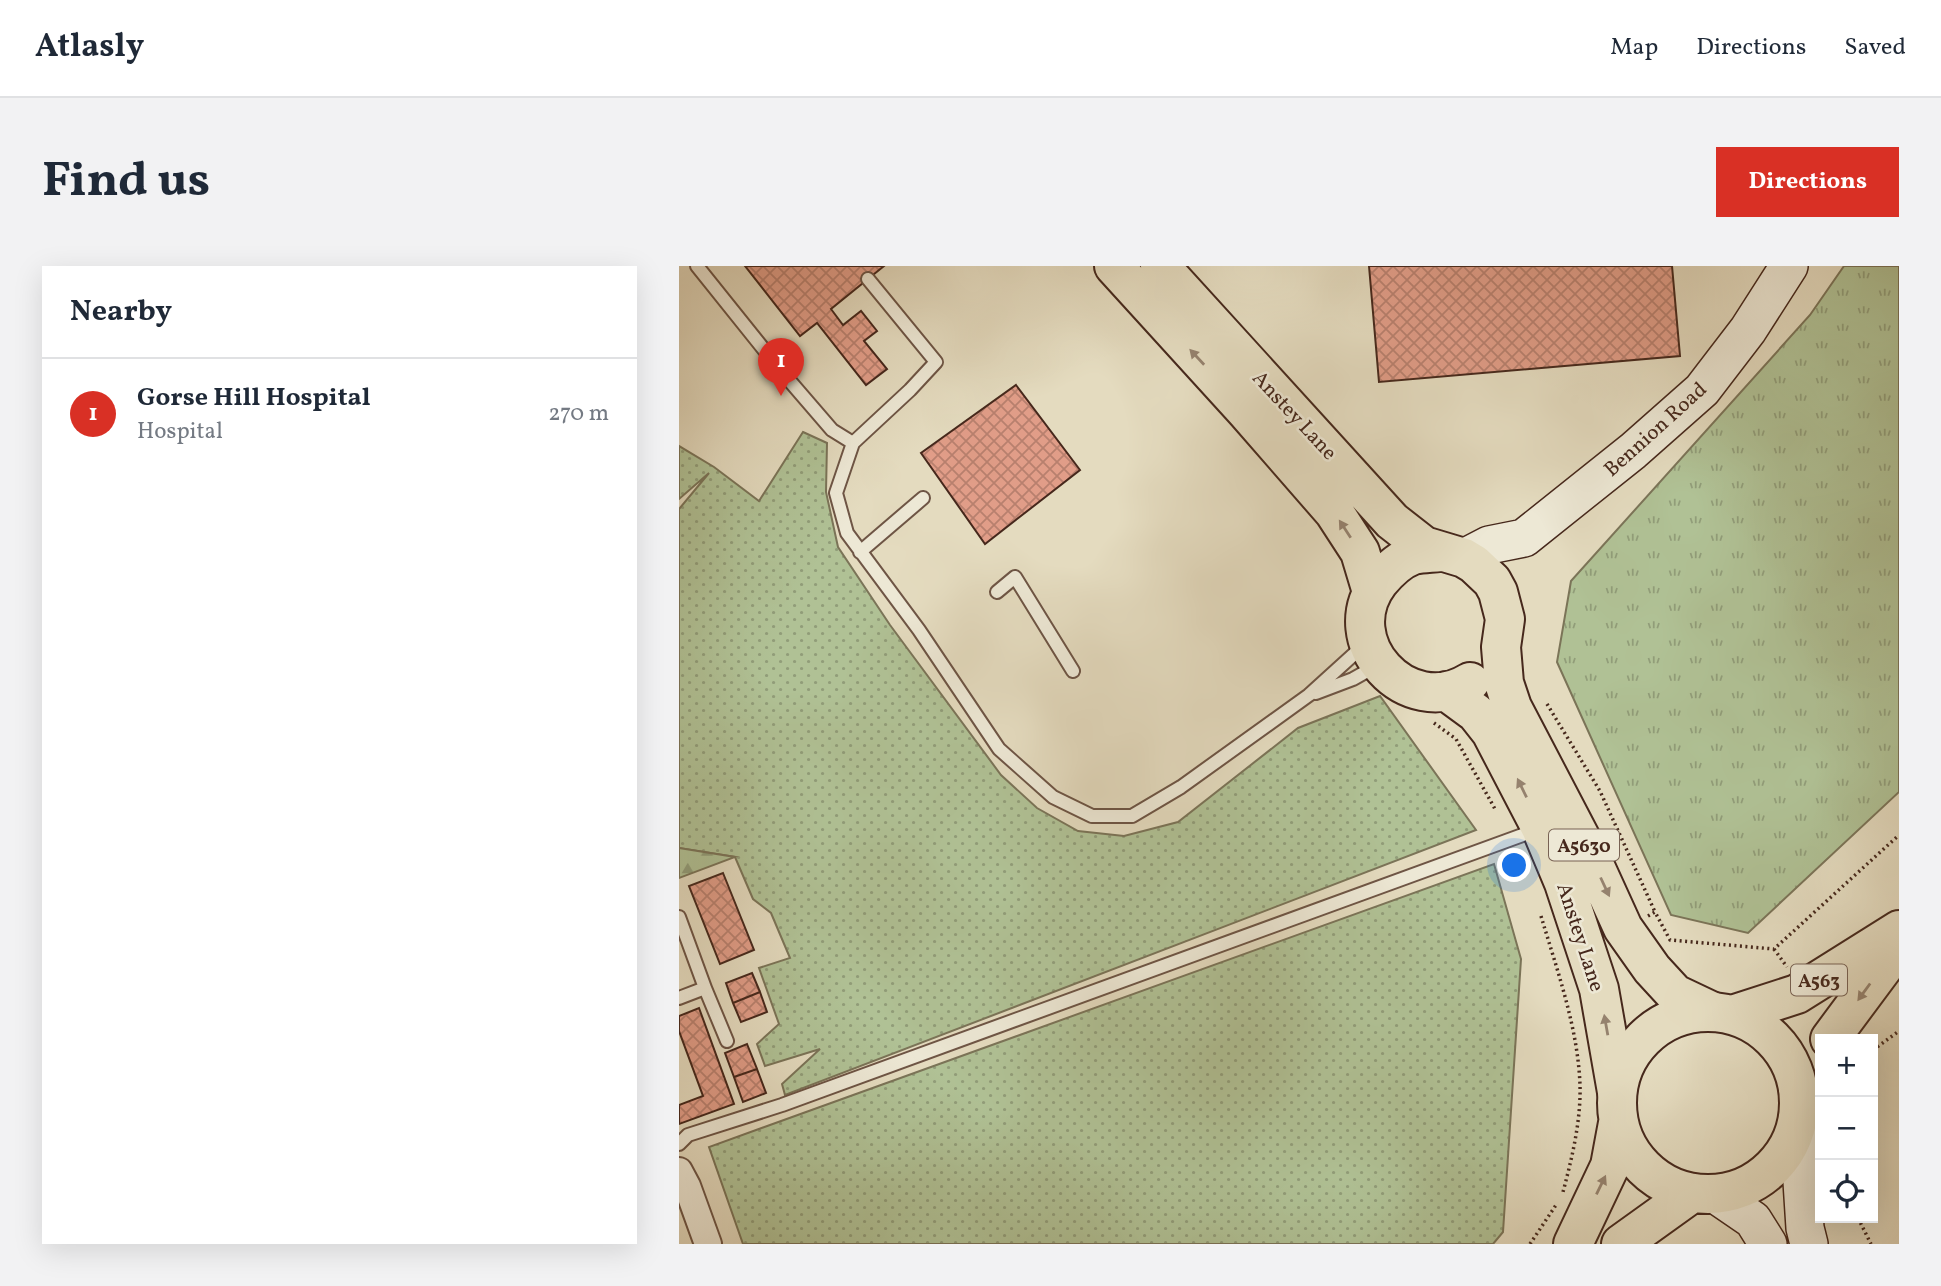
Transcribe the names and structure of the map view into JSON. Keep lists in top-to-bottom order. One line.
{"streets":{"main road":["Anstey Lane","A5630","A563"],"street":["Bennion Road"]},"crossings":[["Anstey Lane","Bennion Road"],["Anstey Lane","A563"]],"page":{"header":"Atlasly","nav":["Map","Directions","Saved"],"buttons":"Directions","title":"Find us","heading":"Nearby","pins":"1","list":[{"mark":"1","name":"Gorse Hill Hospital","note":"Hospital","value":"270 m"}],"map_buttons":["+","−"]}}
